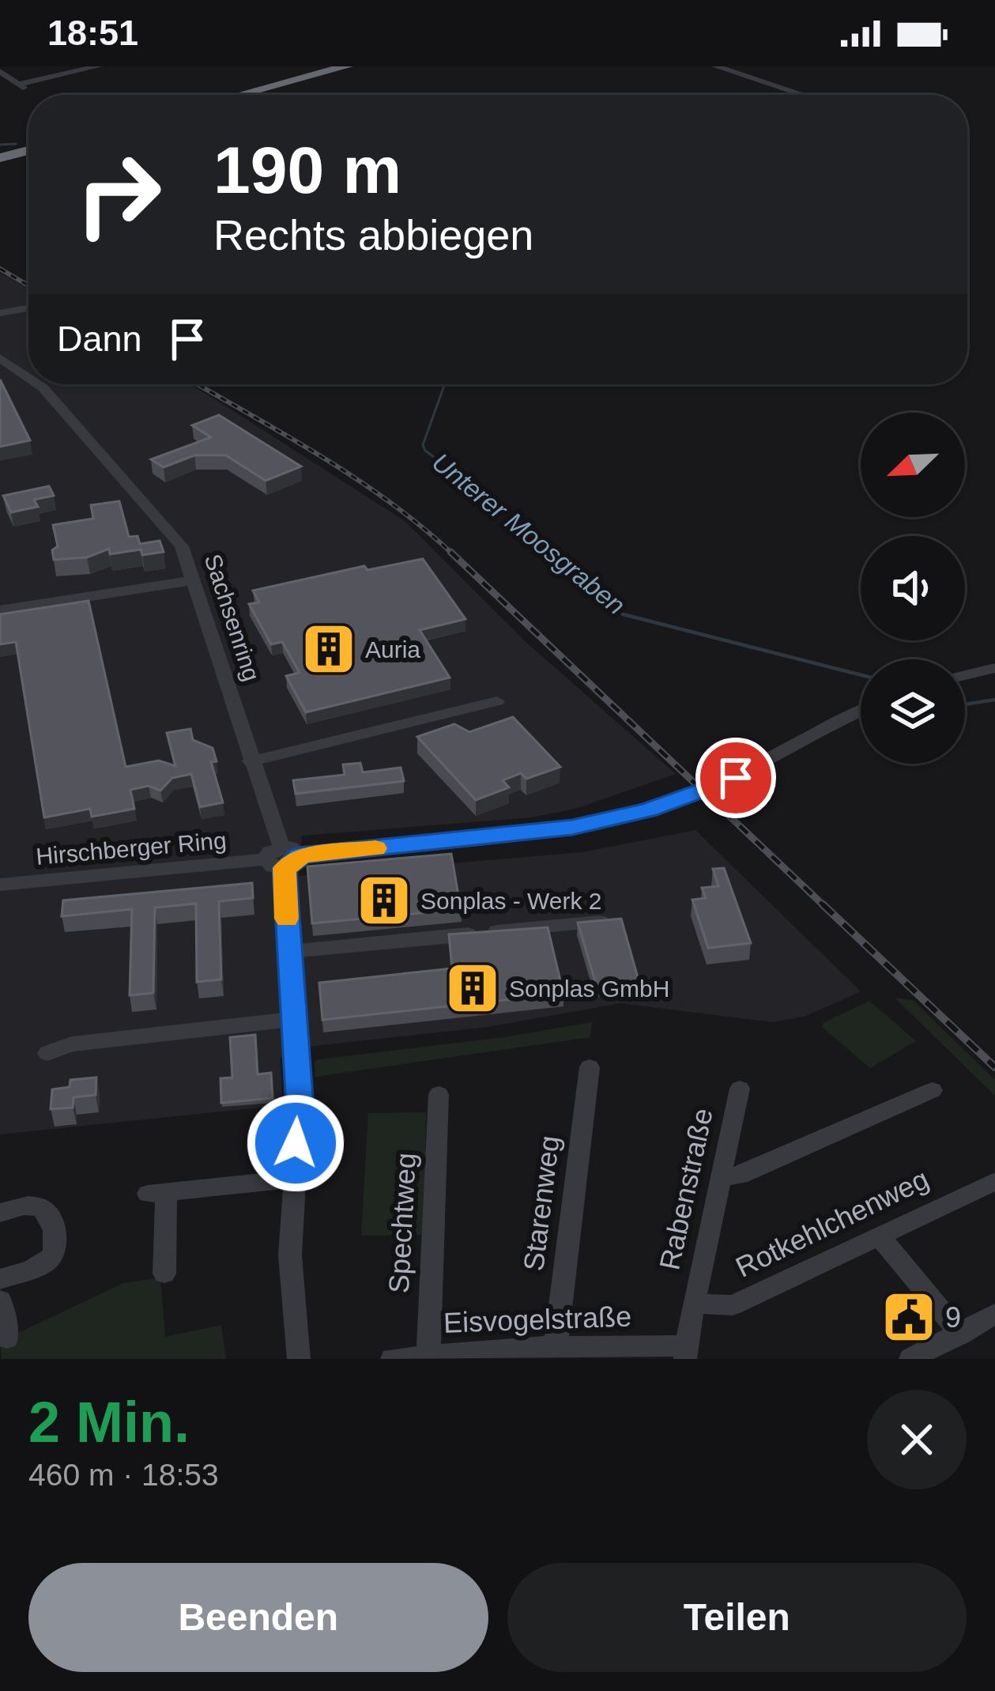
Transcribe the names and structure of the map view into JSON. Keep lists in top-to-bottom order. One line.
{"streets":{"street":["Sachsenring","Hirschberger Ring","Rabenstraße","Starenweg","Spechtweg","Rotkehlchenweg","Eisvogelstraße"]},"crossings":[["Sachsenring","Hirschberger Ring"],["Rabenstraße","Rotkehlchenweg"],["Rabenstraße","Eisvogelstraße"],["Starenweg","Eisvogelstraße"],["Spechtweg","Eisvogelstraße"]],"water":["Unterer Moosgraben"],"places":{"building":["Auria","Sonplas - Werk 2","Sonplas GmbH"],"public building":["9"]},"north":"bottom left","page":{"status":"18:51","turn":["190 m","Rechts abbiegen"],"then":"Dann","heading":["2 Min.","460 m · 18:53"],"buttons":["Beenden","Teilen"]}}
